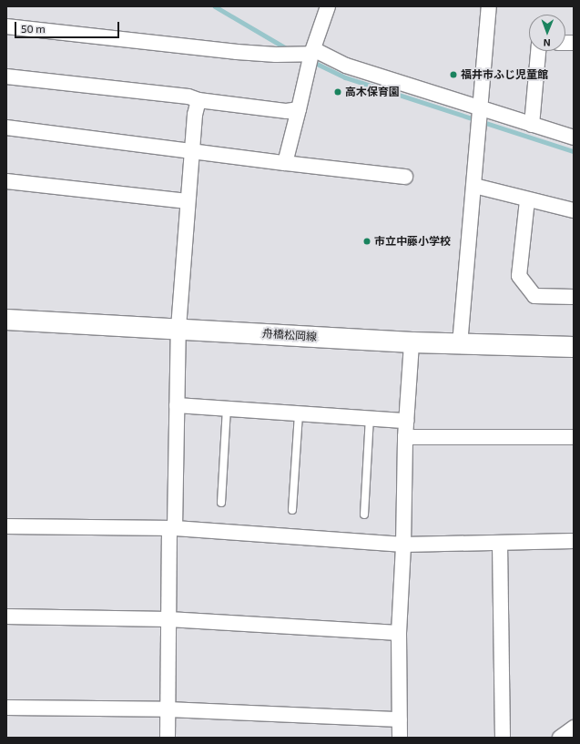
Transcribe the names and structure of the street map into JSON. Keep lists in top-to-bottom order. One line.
{"streets":{"main road":["舟橋松岡線"]},"places":["福井市ふじ児童館","高木保育園","市立中藤小学校"],"scale_bar":"50 m","north":"bottom"}
